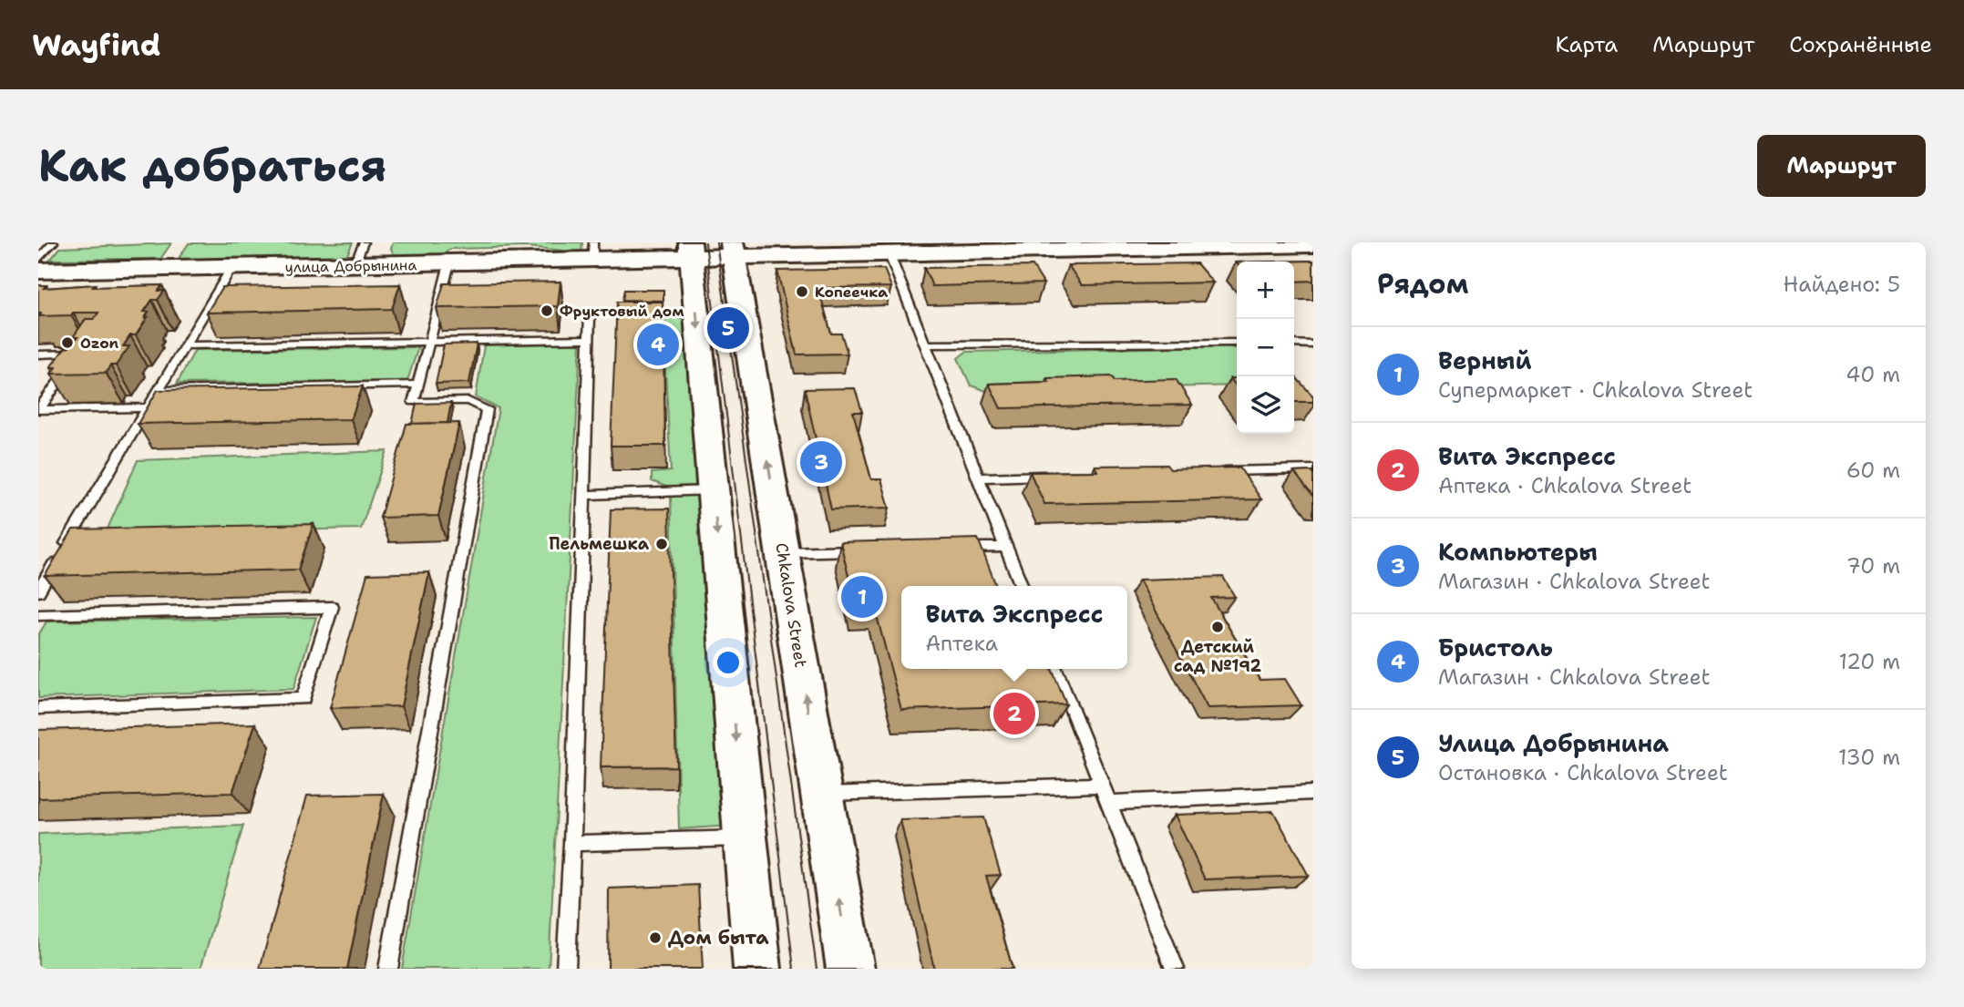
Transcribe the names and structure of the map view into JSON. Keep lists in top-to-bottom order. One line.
{"streets":{"main road":["улица Добрынина","Chkalova Street"]},"crossings":[["улица Добрынина","Chkalova Street"]],"places":["Копеечка","Фруктовый дом","Ozon","Пельмешка","Детский сад №192","Дом быта"],"page":{"header":"Wayfind","nav":["Карта","Маршрут","Сохранённые"],"buttons":"Маршрут","title":"Как добраться","heading":["Рядом","Найдено: 5"],"map_buttons":["+","−"],"pins":["5","4","3","1","2"],"list":[{"mark":"1","name":"Верный","note":"Супермаркет · Chkalova Street","value":"40 m"},{"mark":"2","name":"Вита Экспресс","note":"Аптека · Chkalova Street","value":"60 m"},{"mark":"3","name":"Компьютеры","note":"Магазин · Chkalova Street","value":"70 m"},{"mark":"4","name":"Бристоль","note":"Магазин · Chkalova Street","value":"120 m"},{"mark":"5","name":"Улица Добрынина","note":"Остановка · Chkalova Street","value":"130 m"}],"popup":["Вита Экспресс","Аптека"]}}
